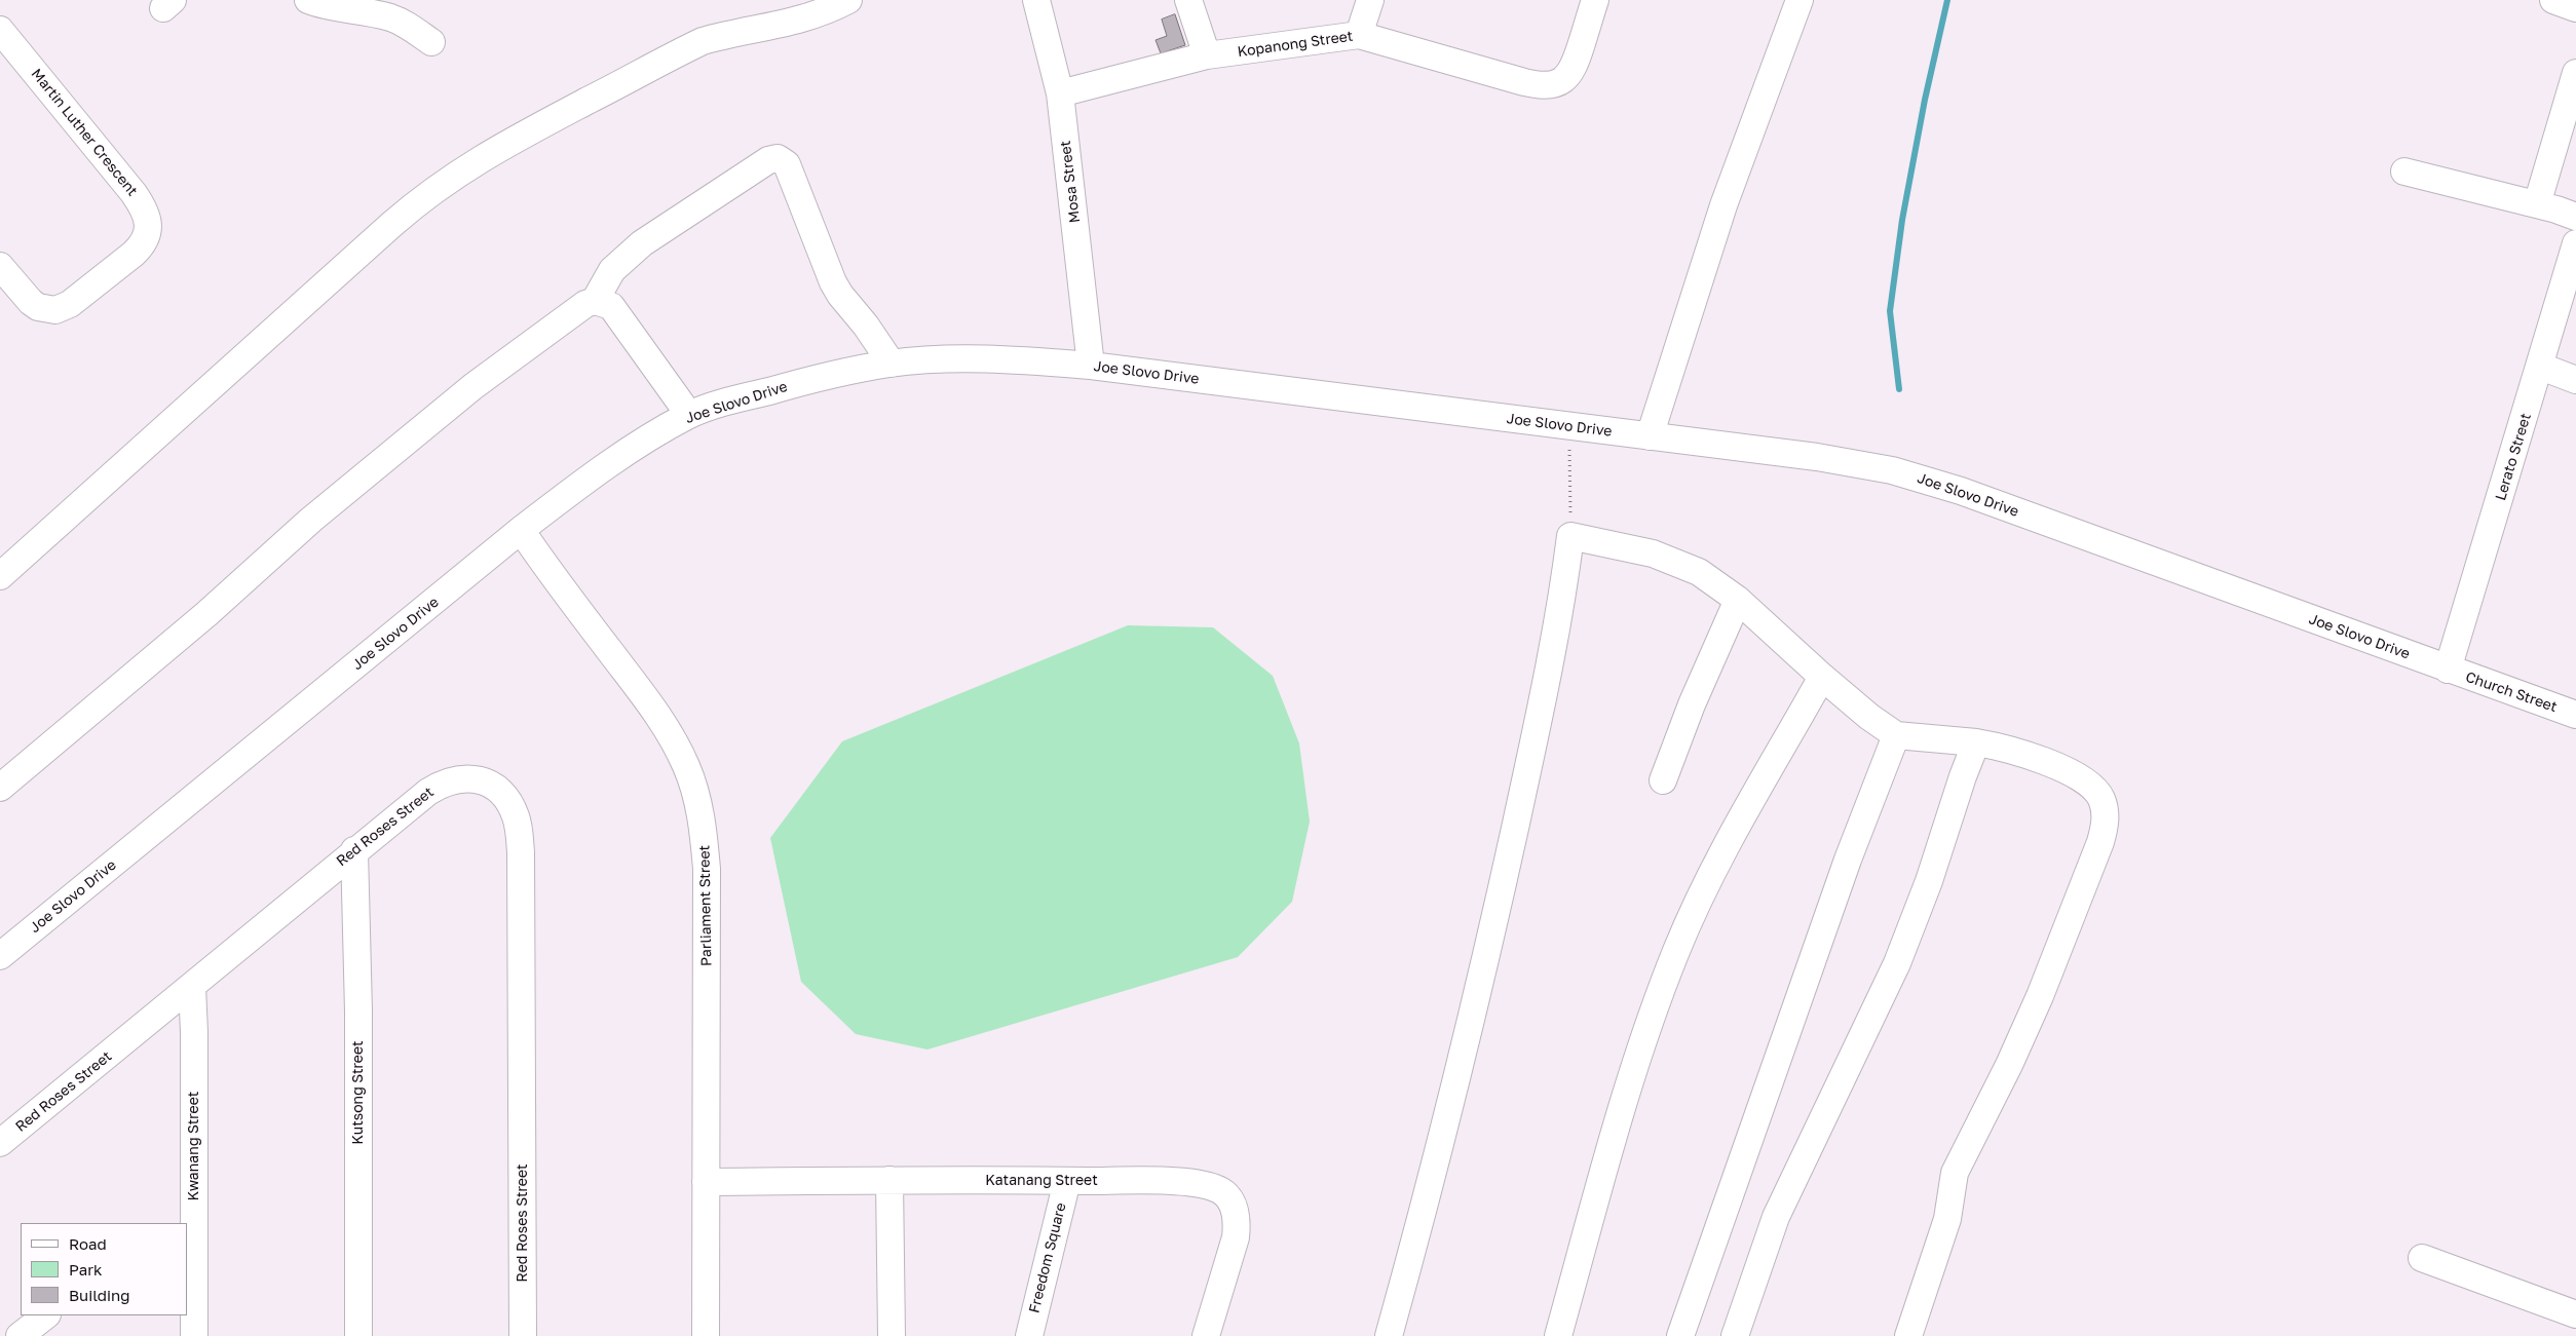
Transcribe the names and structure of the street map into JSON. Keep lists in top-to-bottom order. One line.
{"streets":{"street":["Kopanong Street","Martin Luther Crescent","Mosa Street","Joe Slovo Drive","Lerato Street","Church Street","Red Roses Street","Parliament Street","Kutsong Street","Kwanang Street","Katanang Street","Freedom Square"]},"crossings":[["Kopanong Street","Mosa Street"],["Mosa Street","Joe Slovo Drive"],["Joe Slovo Drive","Lerato Street"],["Joe Slovo Drive","Church Street"],["Joe Slovo Drive","Parliament Street"],["Lerato Street","Church Street"],["Red Roses Street","Kutsong Street"],["Red Roses Street","Kwanang Street"],["Parliament Street","Katanang Street"],["Katanang Street","Freedom Square"]],"legend":["Road","Park","Building"]}
